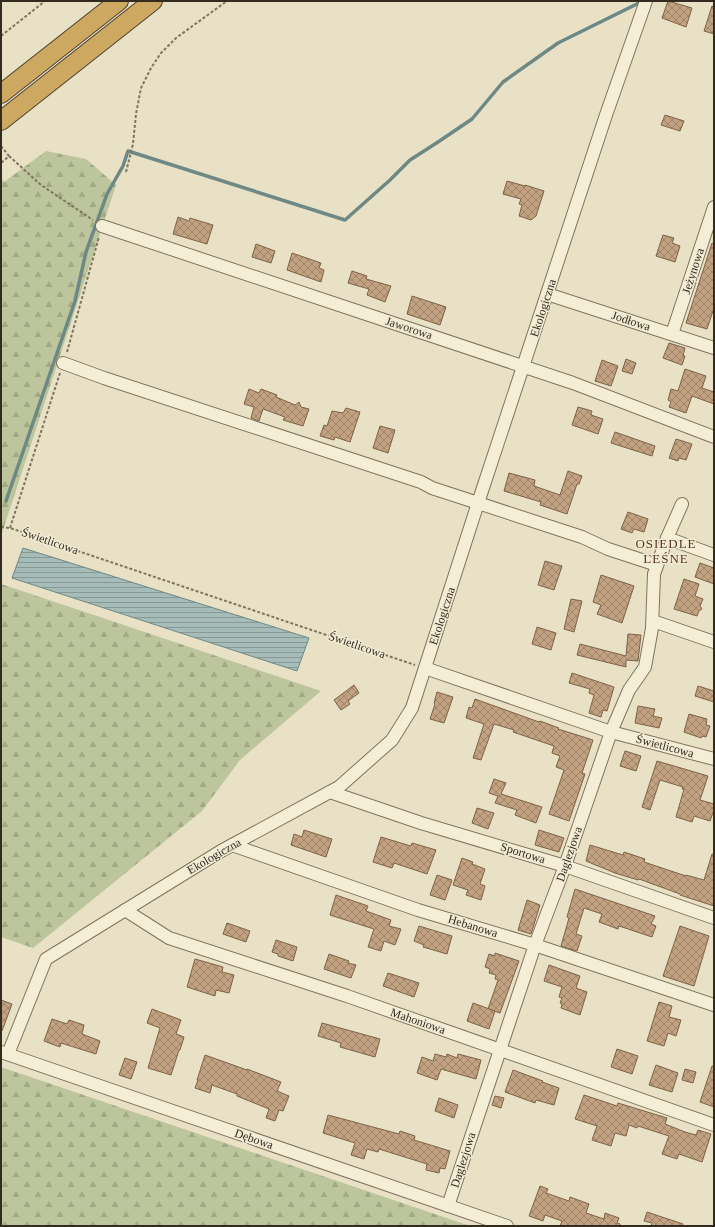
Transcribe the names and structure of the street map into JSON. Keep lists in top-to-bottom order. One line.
{"streets":{"street":["Jeżynowa","Ekologiczna","Jodłowa","Jaworowa","Świetlicowa","Sportowa","Daglezjowa","Hebanowa","Mahoniowa","Dębowa"]},"crossings":[["Jeżynowa","Jodłowa"],["Ekologiczna","Jodłowa"],["Ekologiczna","Jaworowa"],["Ekologiczna","Świetlicowa"],["Ekologiczna","Sportowa"],["Ekologiczna","Hebanowa"],["Ekologiczna","Mahoniowa"],["Ekologiczna","Dębowa"],["Świetlicowa","Daglezjowa"],["Sportowa","Daglezjowa"],["Daglezjowa","Hebanowa"],["Daglezjowa","Mahoniowa"],["Daglezjowa","Dębowa"]],"districts":["OSIEDLE LEŚNE"]}
